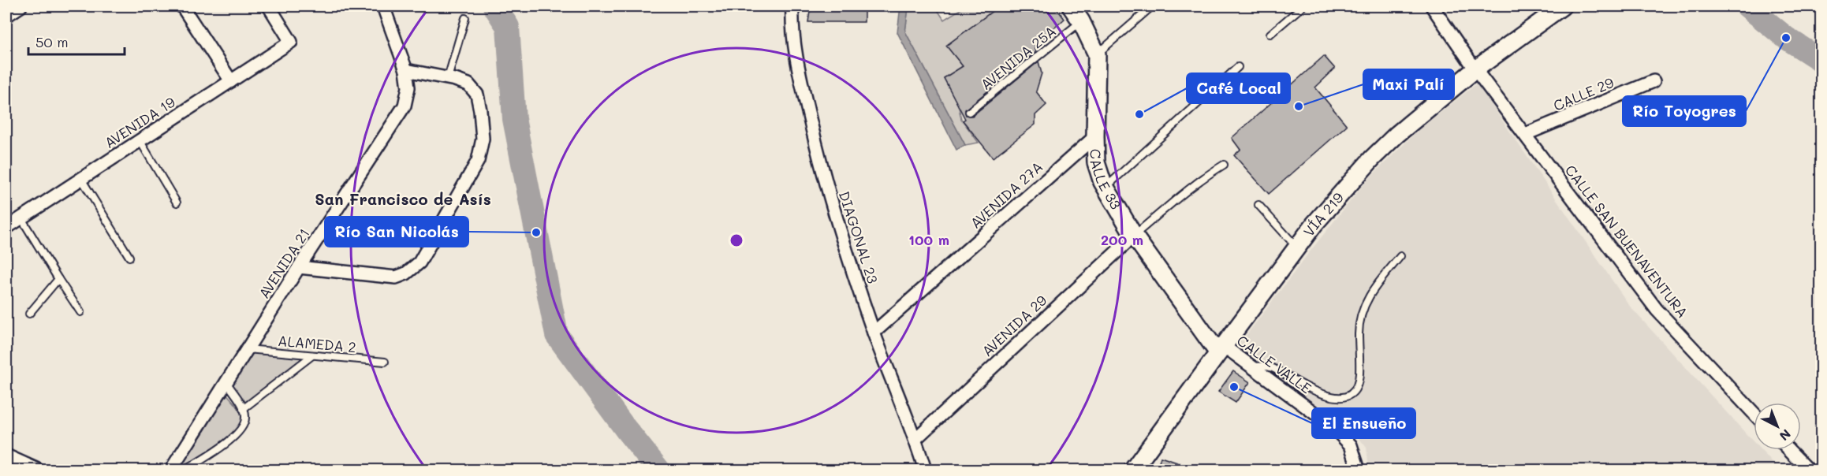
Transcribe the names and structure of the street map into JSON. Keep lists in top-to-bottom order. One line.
{"streets":{"main road":["CALLE 33","VÍA 219"],"street":["CALLE 29","AVENIDA 19","AVENIDA 27A","DIAGONAL 23","CALLE SAN BUENAVENTURA","AVENIDA 21","AVENIDA 29","CALLE VALLE"],"lane":["AVENIDA 25A","ALAMEDA 2"]},"crossings":[["AVENIDA 25A","CALLE 33"],["CALLE 29","CALLE SAN BUENAVENTURA"],["CALLE 33","AVENIDA 27A"],["CALLE 33","VÍA 219"],["CALLE 33","AVENIDA 29"],["CALLE 33","CALLE VALLE"],["AVENIDA 27A","DIAGONAL 23"],["VÍA 219","CALLE SAN BUENAVENTURA"],["VÍA 219","CALLE VALLE"],["DIAGONAL 23","AVENIDA 29"],["AVENIDA 21","ALAMEDA 2"]],"districts":["San Francisco de Asís"],"places":["Río Toyogres","Maxi Palí","Café Local","Río San Nicolás","El Ensueño"],"scale_bar":"50 m","north":"bottom right","rings":["100 m","200 m"]}
